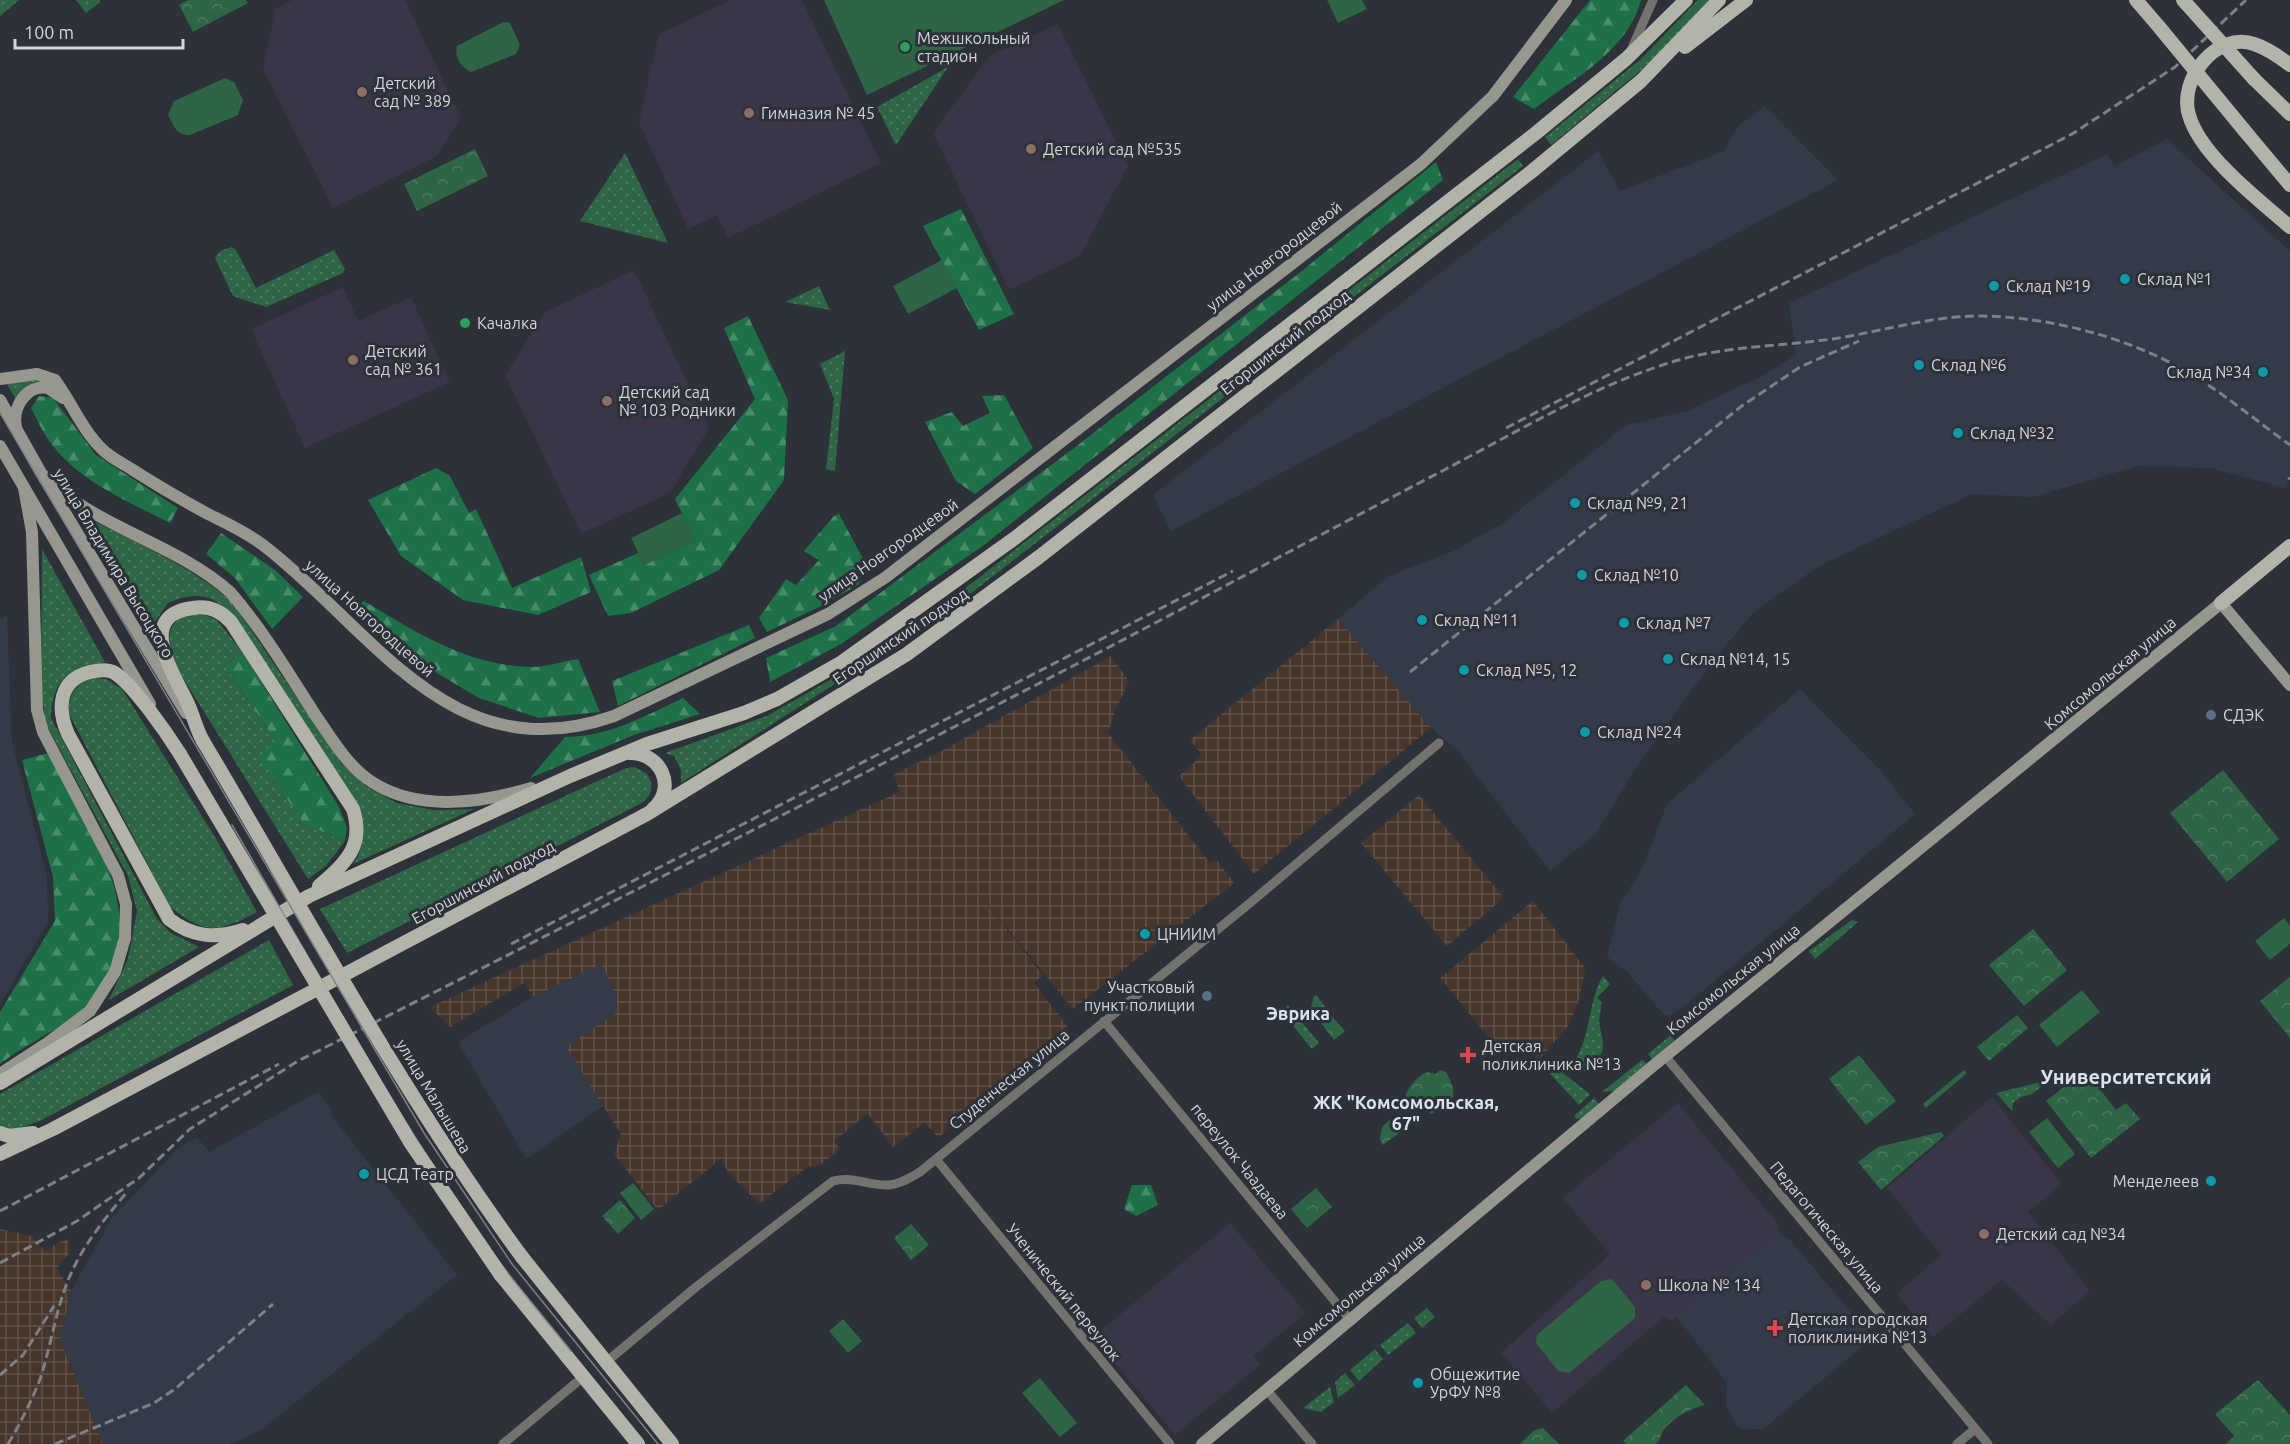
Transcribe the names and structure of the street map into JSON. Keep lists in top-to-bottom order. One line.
{"streets":{"main road":["улица Новгородцевой","Егоршинский подход","улица Владимира Высоцкого","Комсомольская улица","улица Малышева"],"street":["Студенческая улица","переулок Чаадаева","Педагогическая улица","Ученический переулок"]},"crossings":[["улица Новгородцевой","улица Владимира Высоцкого"],["Егоршинский подход","улица Малышева"],["улица Владимира Высоцкого","улица Малышева"],["Комсомольская улица","переулок Чаадаева"],["Комсомольская улица","Педагогическая улица"],["Студенческая улица","улица Малышева"],["Студенческая улица","переулок Чаадаева"],["Студенческая улица","Ученический переулок"]],"districts":["Эврика","Университетский","ЖК \"Комсомольская, 67\""],"places":{"other":["Межшкольный стадион","Детский сад № 389","Гимназия № 45","Детский сад №535","Склад №1","Склад №19","Качалка","Детский сад № 361","Склад №6","Склад №34","Детский сад № 103 Родники","Склад №32","Склад №9, 21","Склад №10","Склад №11","Склад №7","Склад №14, 15","Склад №5, 12","СДЭК","Склад №24","ЦНИИМ","Участковый пункт полиции","ЦСД Театр","Менделеев","Детский сад №34","Школа № 134","Общежитие УрФУ №8"],"health":["Детская поликлиника №13","Детская городская поликлиника №13"]},"scale_bar":"100 m"}
